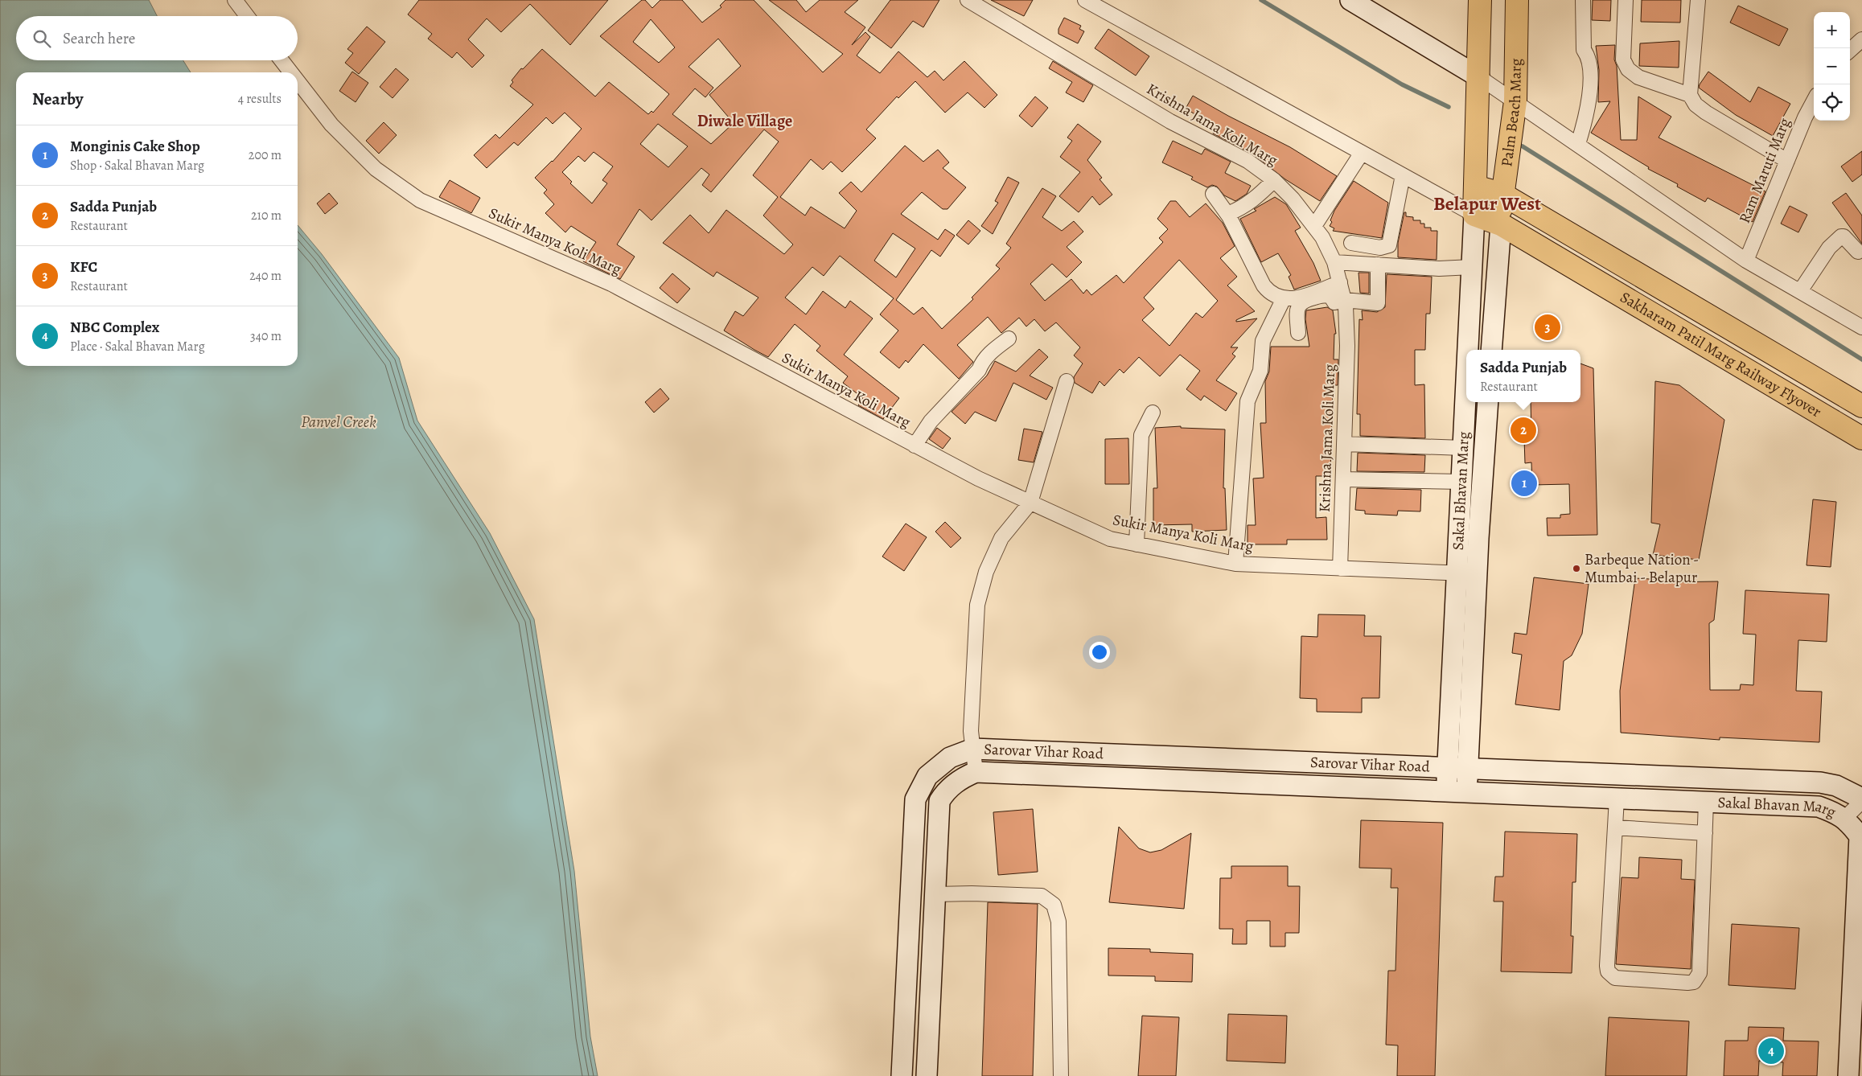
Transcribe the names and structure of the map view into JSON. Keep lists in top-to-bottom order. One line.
{"streets":{"main road":["Palm Beach Marg","Sakharam Patil Marg Railway Flyover","Sakal Bhavan Marg","Sarovar Vihar Road"],"street":["Krishna Jama Koli Marg","Ram Maruti Marg","Sukir Manya Koli Marg"]},"crossings":[["Palm Beach Marg","Sakharam Patil Marg Railway Flyover"],["Palm Beach Marg","Sakal Bhavan Marg"],["Krishna Jama Koli Marg","Sukir Manya Koli Marg"],["Sukir Manya Koli Marg","Sakal Bhavan Marg"],["Sakharam Patil Marg Railway Flyover","Sakal Bhavan Marg"],["Sakal Bhavan Marg","Sarovar Vihar Road"]],"districts":["Diwale Village","Belapur West"],"water":["Panvel Creek"],"places":["Barbeque Nation - Mumbai - Belapur"],"page":{"map_buttons":["+","−"],"search":"Search here","heading":["Nearby","4 results"],"list":[{"mark":"1","name":"Monginis Cake Shop","note":"Shop · Sakal Bhavan Marg","value":"200 m"},{"mark":"2","name":"Sadda Punjab","note":"Restaurant","value":"210 m"},{"mark":"3","name":"KFC","note":"Restaurant","value":"240 m"},{"mark":"4","name":"NBC Complex","note":"Place · Sakal Bhavan Marg","value":"340 m"}],"pins":["3","2","1","4"],"popup":["Sadda Punjab","Restaurant"]}}
